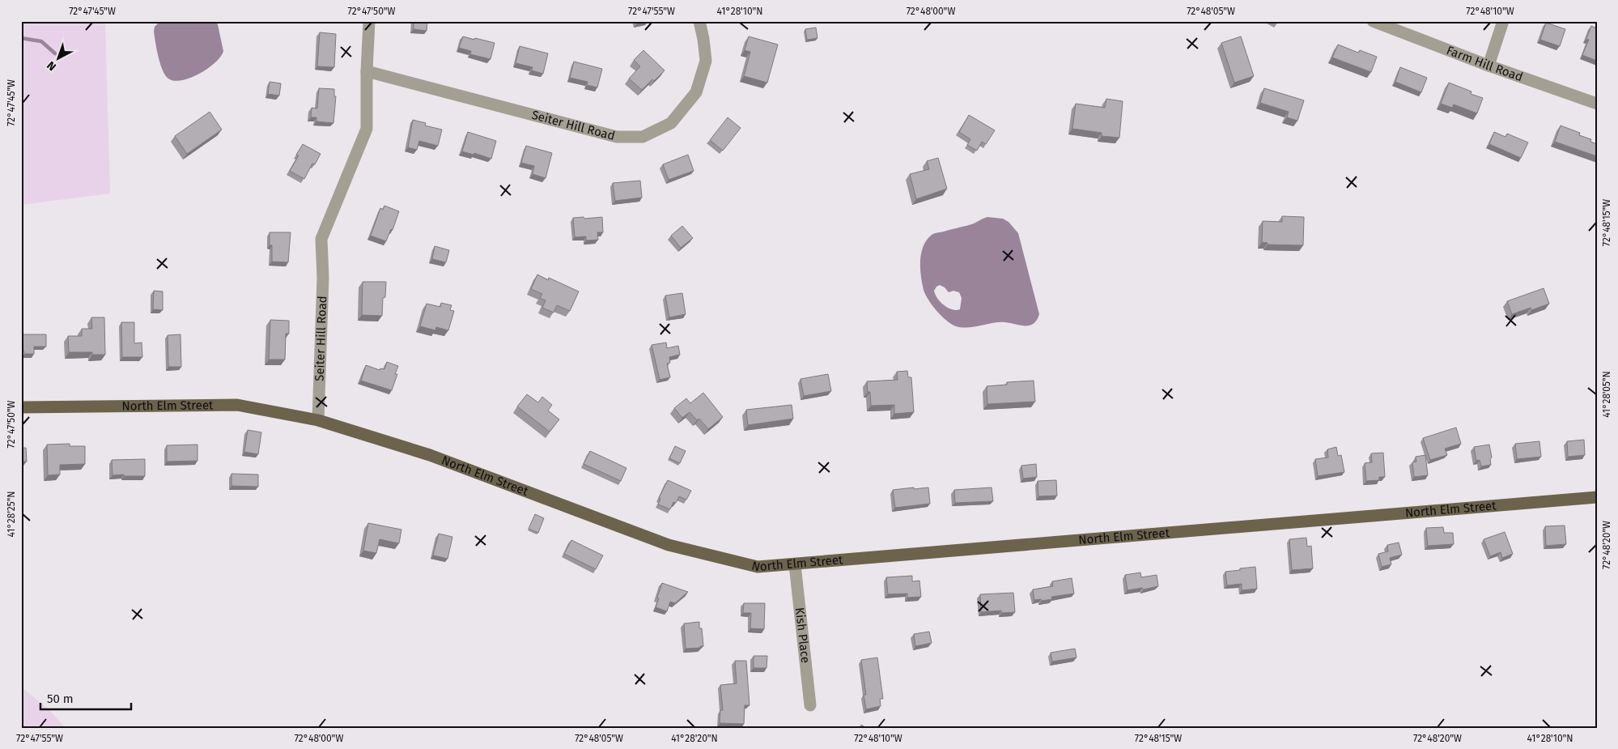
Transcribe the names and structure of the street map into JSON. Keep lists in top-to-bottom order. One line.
{"streets":{"main road":["North Elm Street"],"street":["Farm Hill Road","Seiter Hill Road","Kish Place"]},"crossings":[["Seiter Hill Road","North Elm Street"],["North Elm Street","Kish Place"]],"scale_bar":"50 m","north":"bottom left","coordinates":["72°47'45\"W","72°47'50\"W","72°47'55\"W","41°28'10\"N","72°48'00\"W","72°48'05\"W","72°48'10\"W","72°48'15\"W","41°28'05\"N","41°28'25\"N","72°48'20\"W","41°28'20\"N"]}
